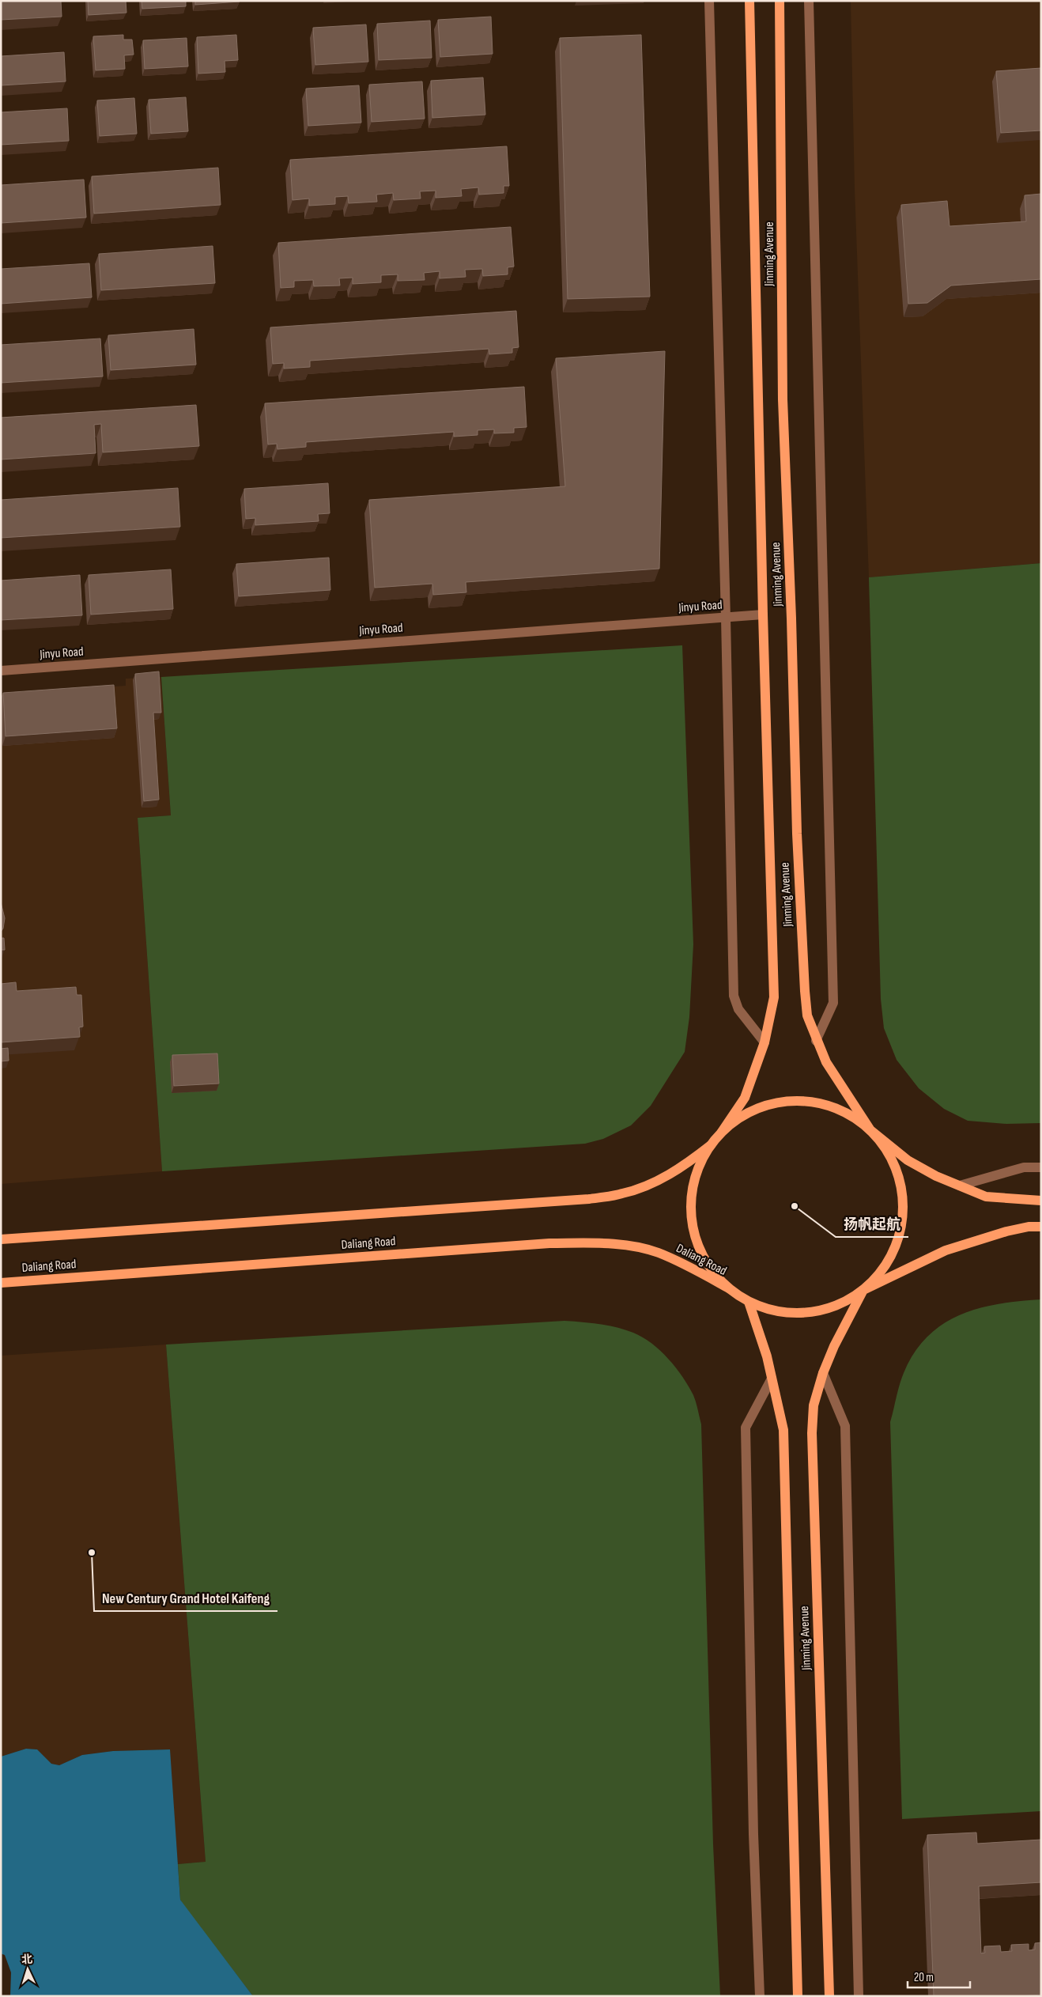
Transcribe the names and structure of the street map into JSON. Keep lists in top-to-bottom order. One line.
{"streets":{"main road":["Jinming Avenue","Daliang Road"],"street":["Jinyu Road"]},"crossings":[["Jinming Avenue","Jinyu Road"]],"places":["扬帆起航","New Century Grand Hotel Kaifeng"],"scale_bar":"20 m","north":"top"}
